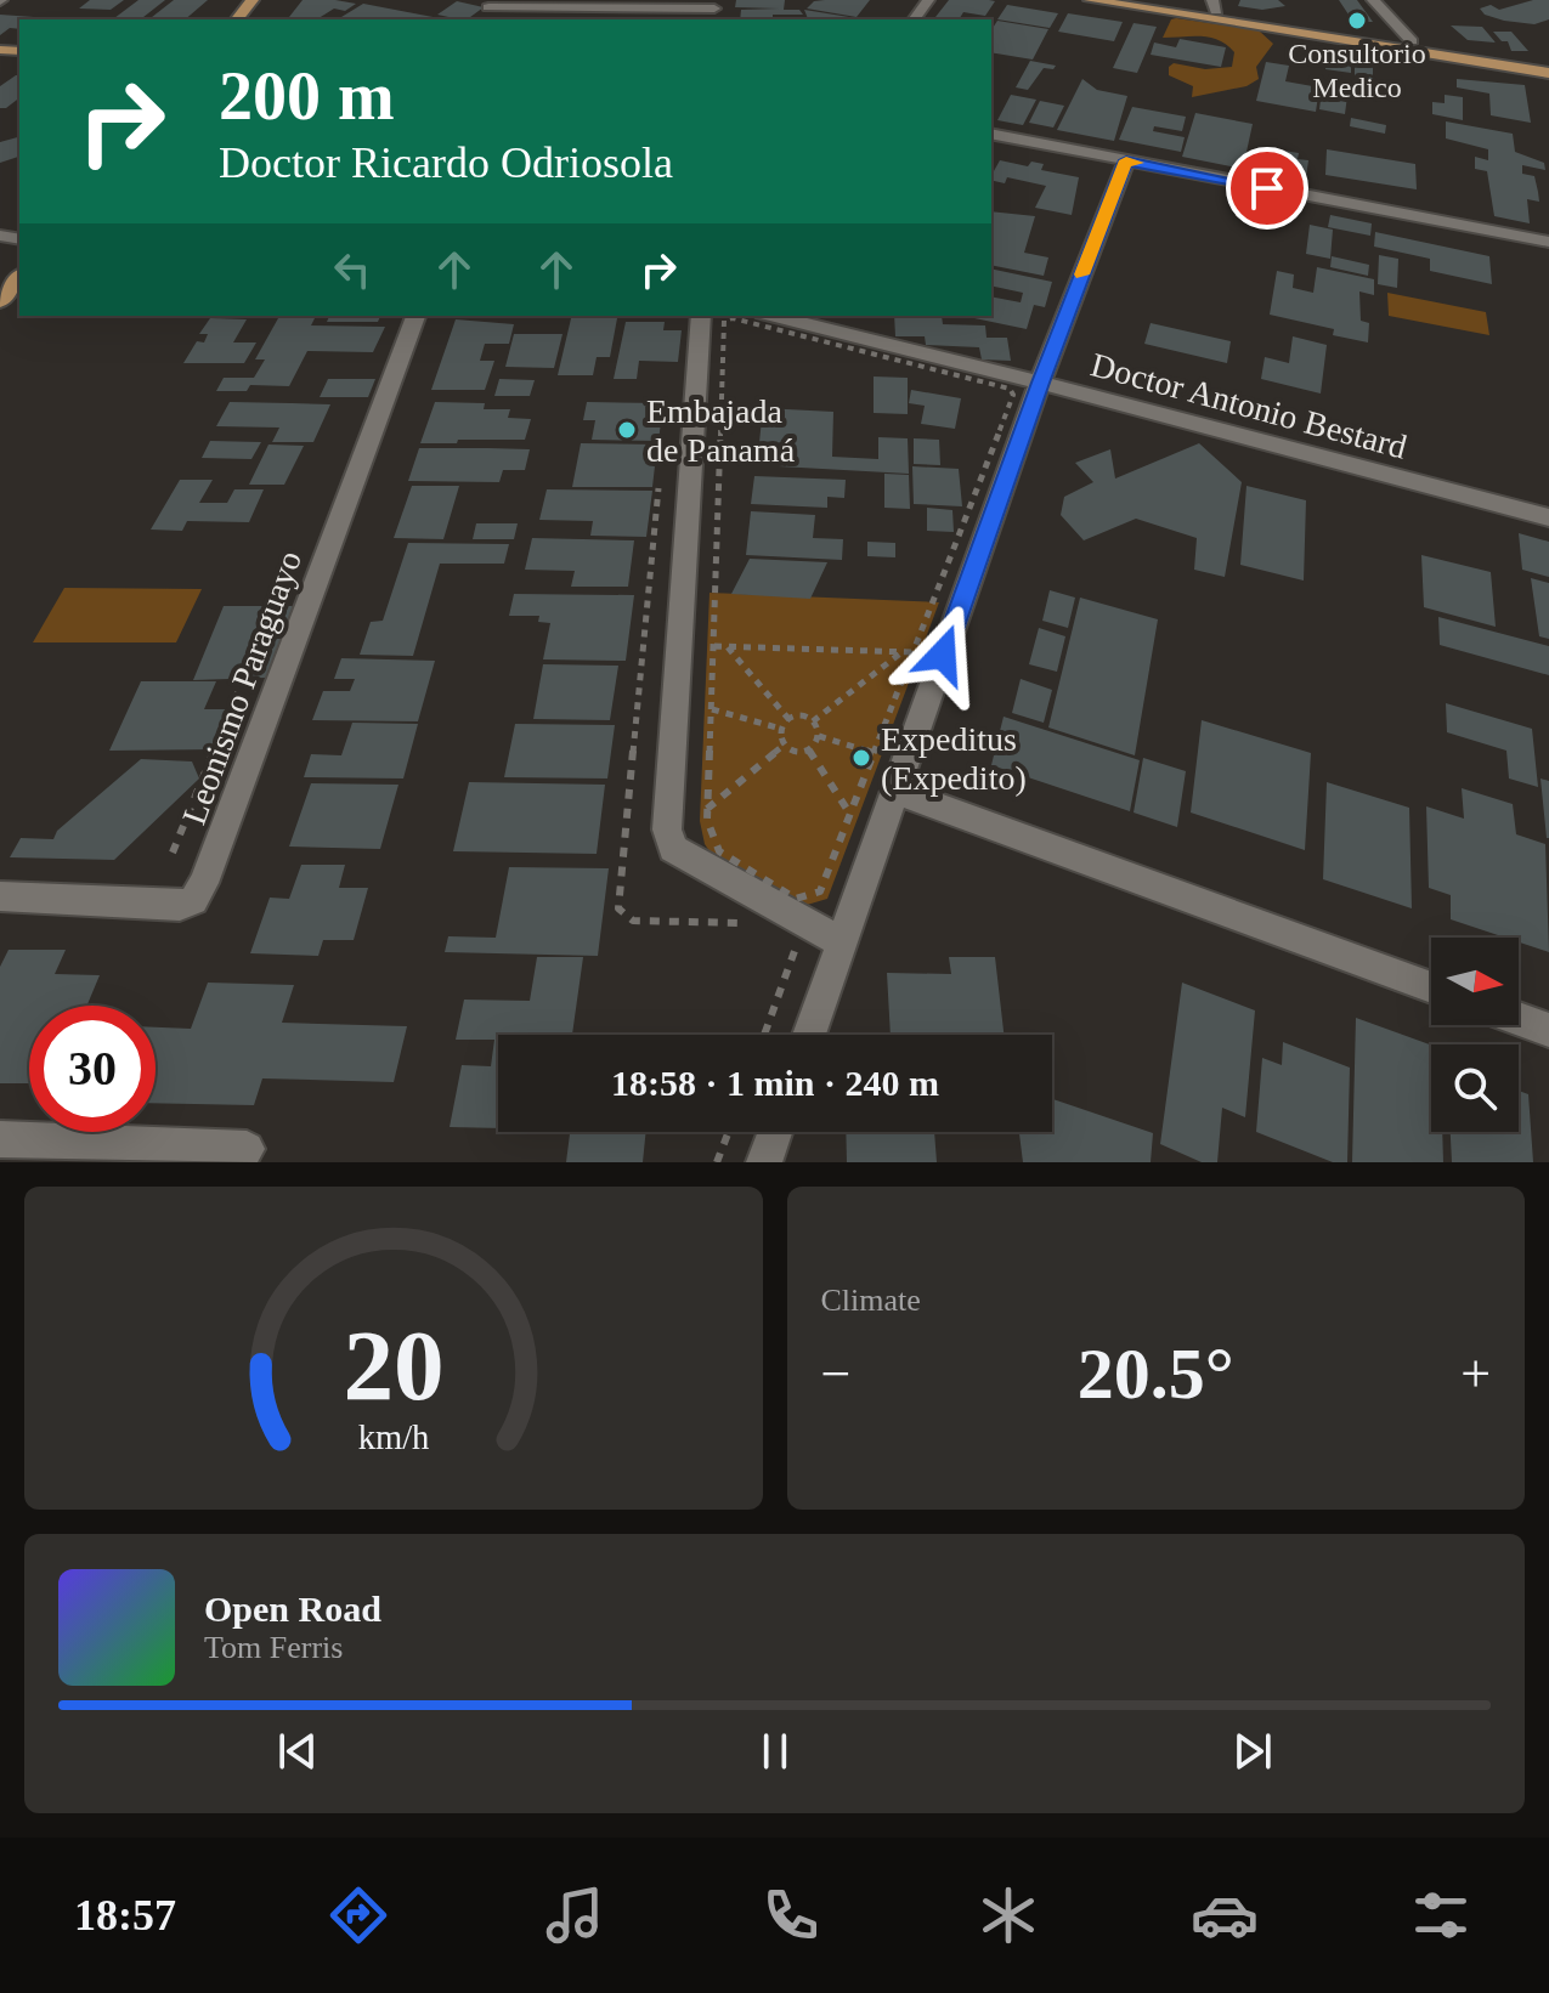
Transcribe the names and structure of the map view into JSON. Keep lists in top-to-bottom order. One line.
{"streets":{"street":["Doctor Antonio Bestard","Leonismo Paraguayo"]},"places":["Consultorio Medico","Embajada de Panamá","Expeditus (Expedito)"],"north":"right","page":{"turn":["200 m","Doctor Ricardo Odriosola"],"limit":"30","trip":"18:58 · 1 min · 240 m","tile":"Climate","heat":["−","20.5°","+"],"song":["Open Road","Tom Ferris"],"tabs":"18:57","gauge":["20","km/h"]}}
